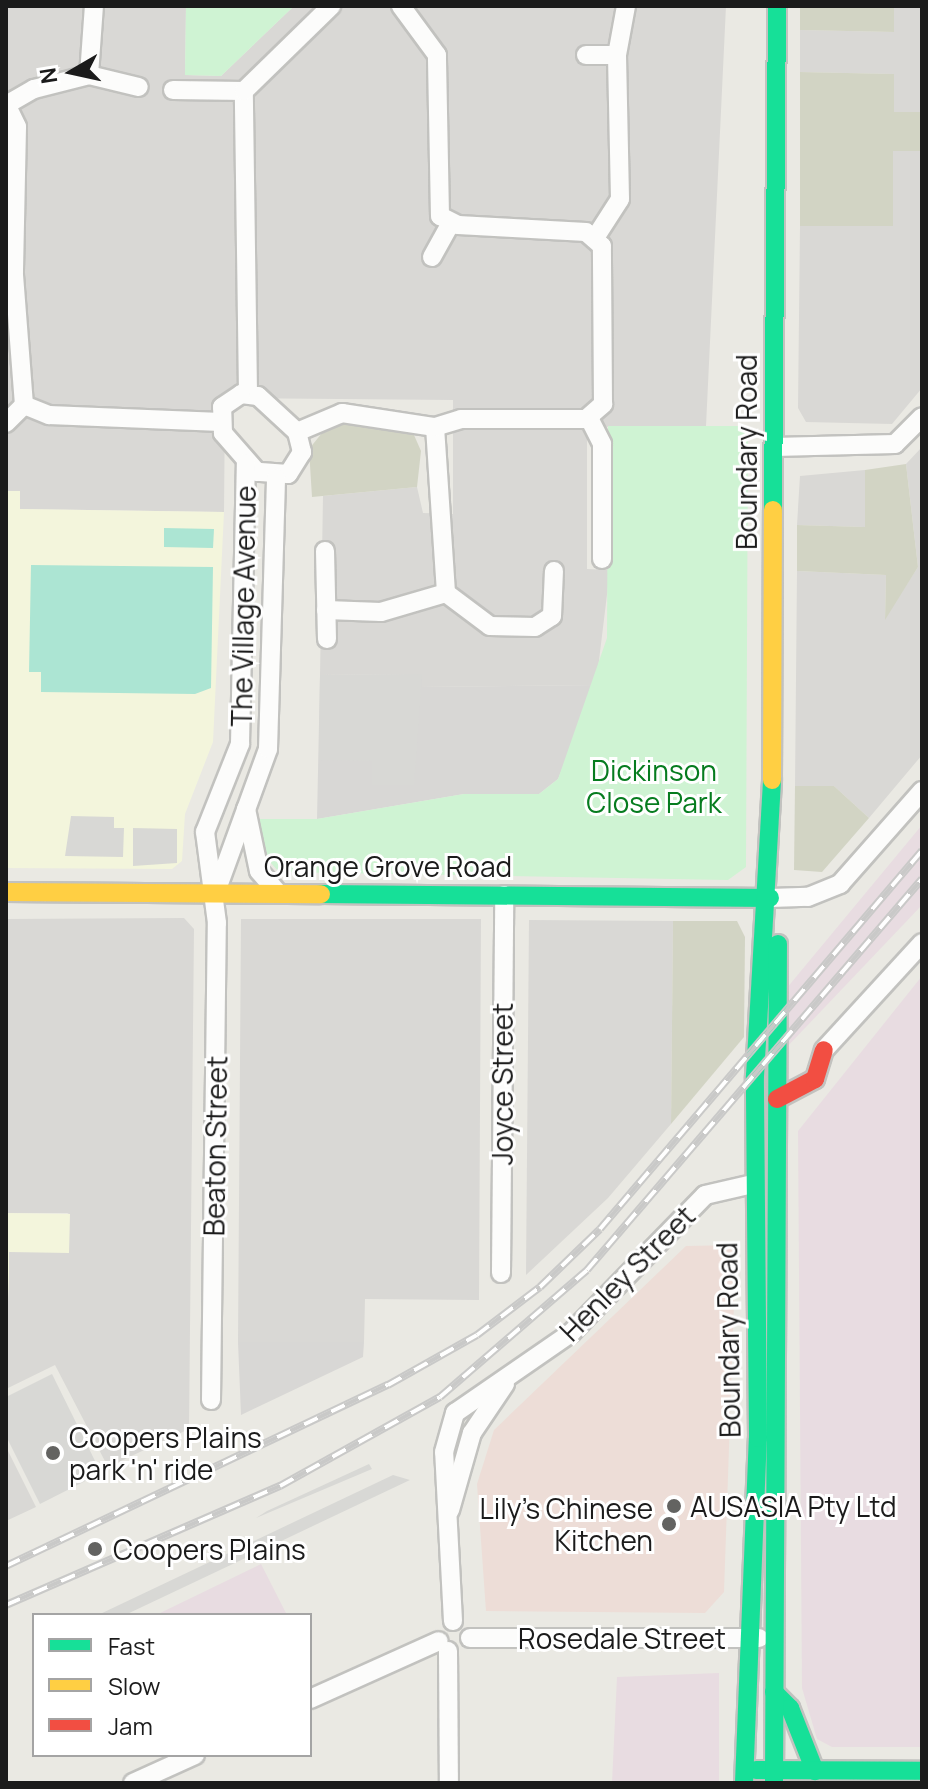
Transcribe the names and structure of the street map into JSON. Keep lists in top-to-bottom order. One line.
{"streets":{"main road":["Boundary Road","Orange Grove Road"],"street":["The Village Avenue","Joyce Street","Beaton Street","Henley Street","Rosedale Street"]},"crossings":[["Boundary Road","Orange Grove Road"],["Boundary Road","Henley Street"],["Boundary Road","Rosedale Street"],["The Village Avenue","Orange Grove Road"],["The Village Avenue","Beaton Street"],["Orange Grove Road","Joyce Street"],["Orange Grove Road","Beaton Street"]],"parks":["Dickinson Close Park"],"places":["Coopers Plains park 'n' ride","AUSASIA Pty Ltd","Lily's Chinese Kitchen","Coopers Plains"],"legend":["Fast","Slow","Jam"],"north":"left"}
